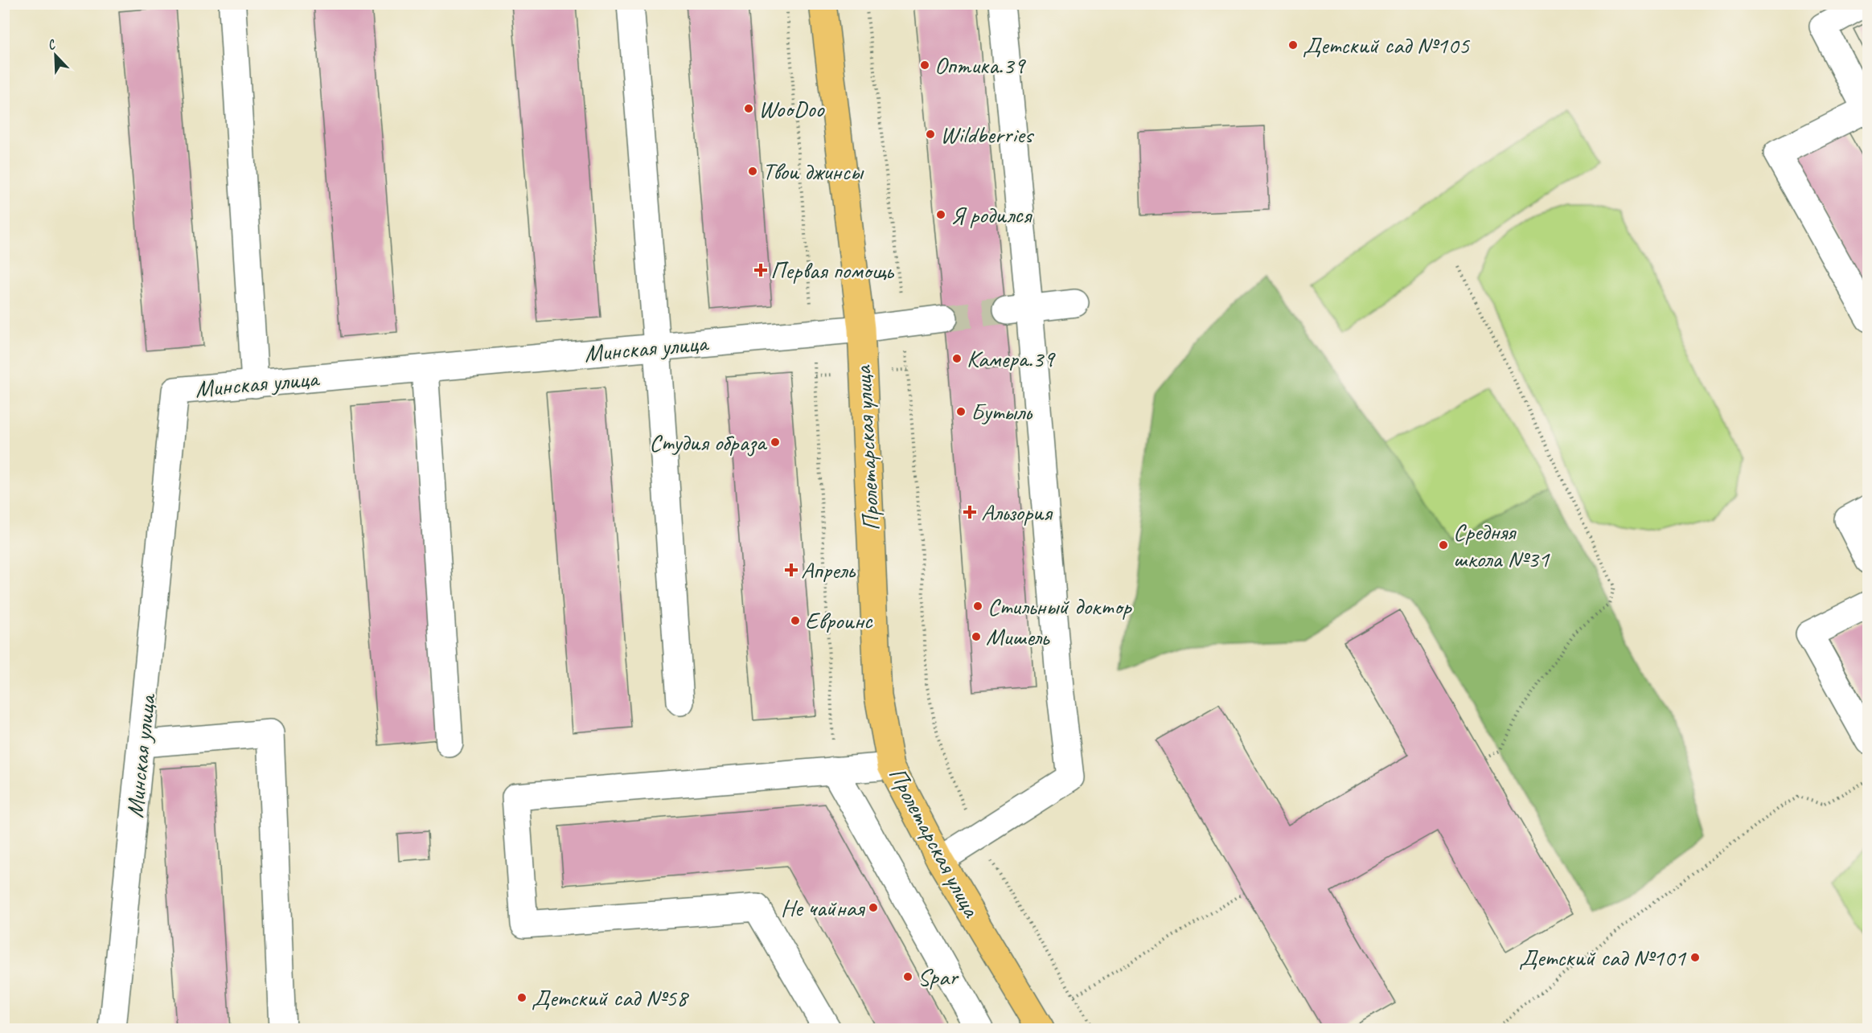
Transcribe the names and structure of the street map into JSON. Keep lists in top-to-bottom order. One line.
{"streets":{"main road":["Пролетарская улица"],"street":["Минская улица"]},"crossings":[["Минская улица","Пролетарская улица"]],"places":{"other":["Детский сад №105","Оптика.39","WooDoo","Wildberries","Твои джинсы","Я родился","Камера.39","Бутыль","Студия образа","Средняя школа №31","Стильный доктор","Евроинс","Мишель","Не чайная","Детский сад №101","Spar","Детский сад №58"],"health":["Первая помощь","Альзория","Апрель"]},"north":"top left"}
